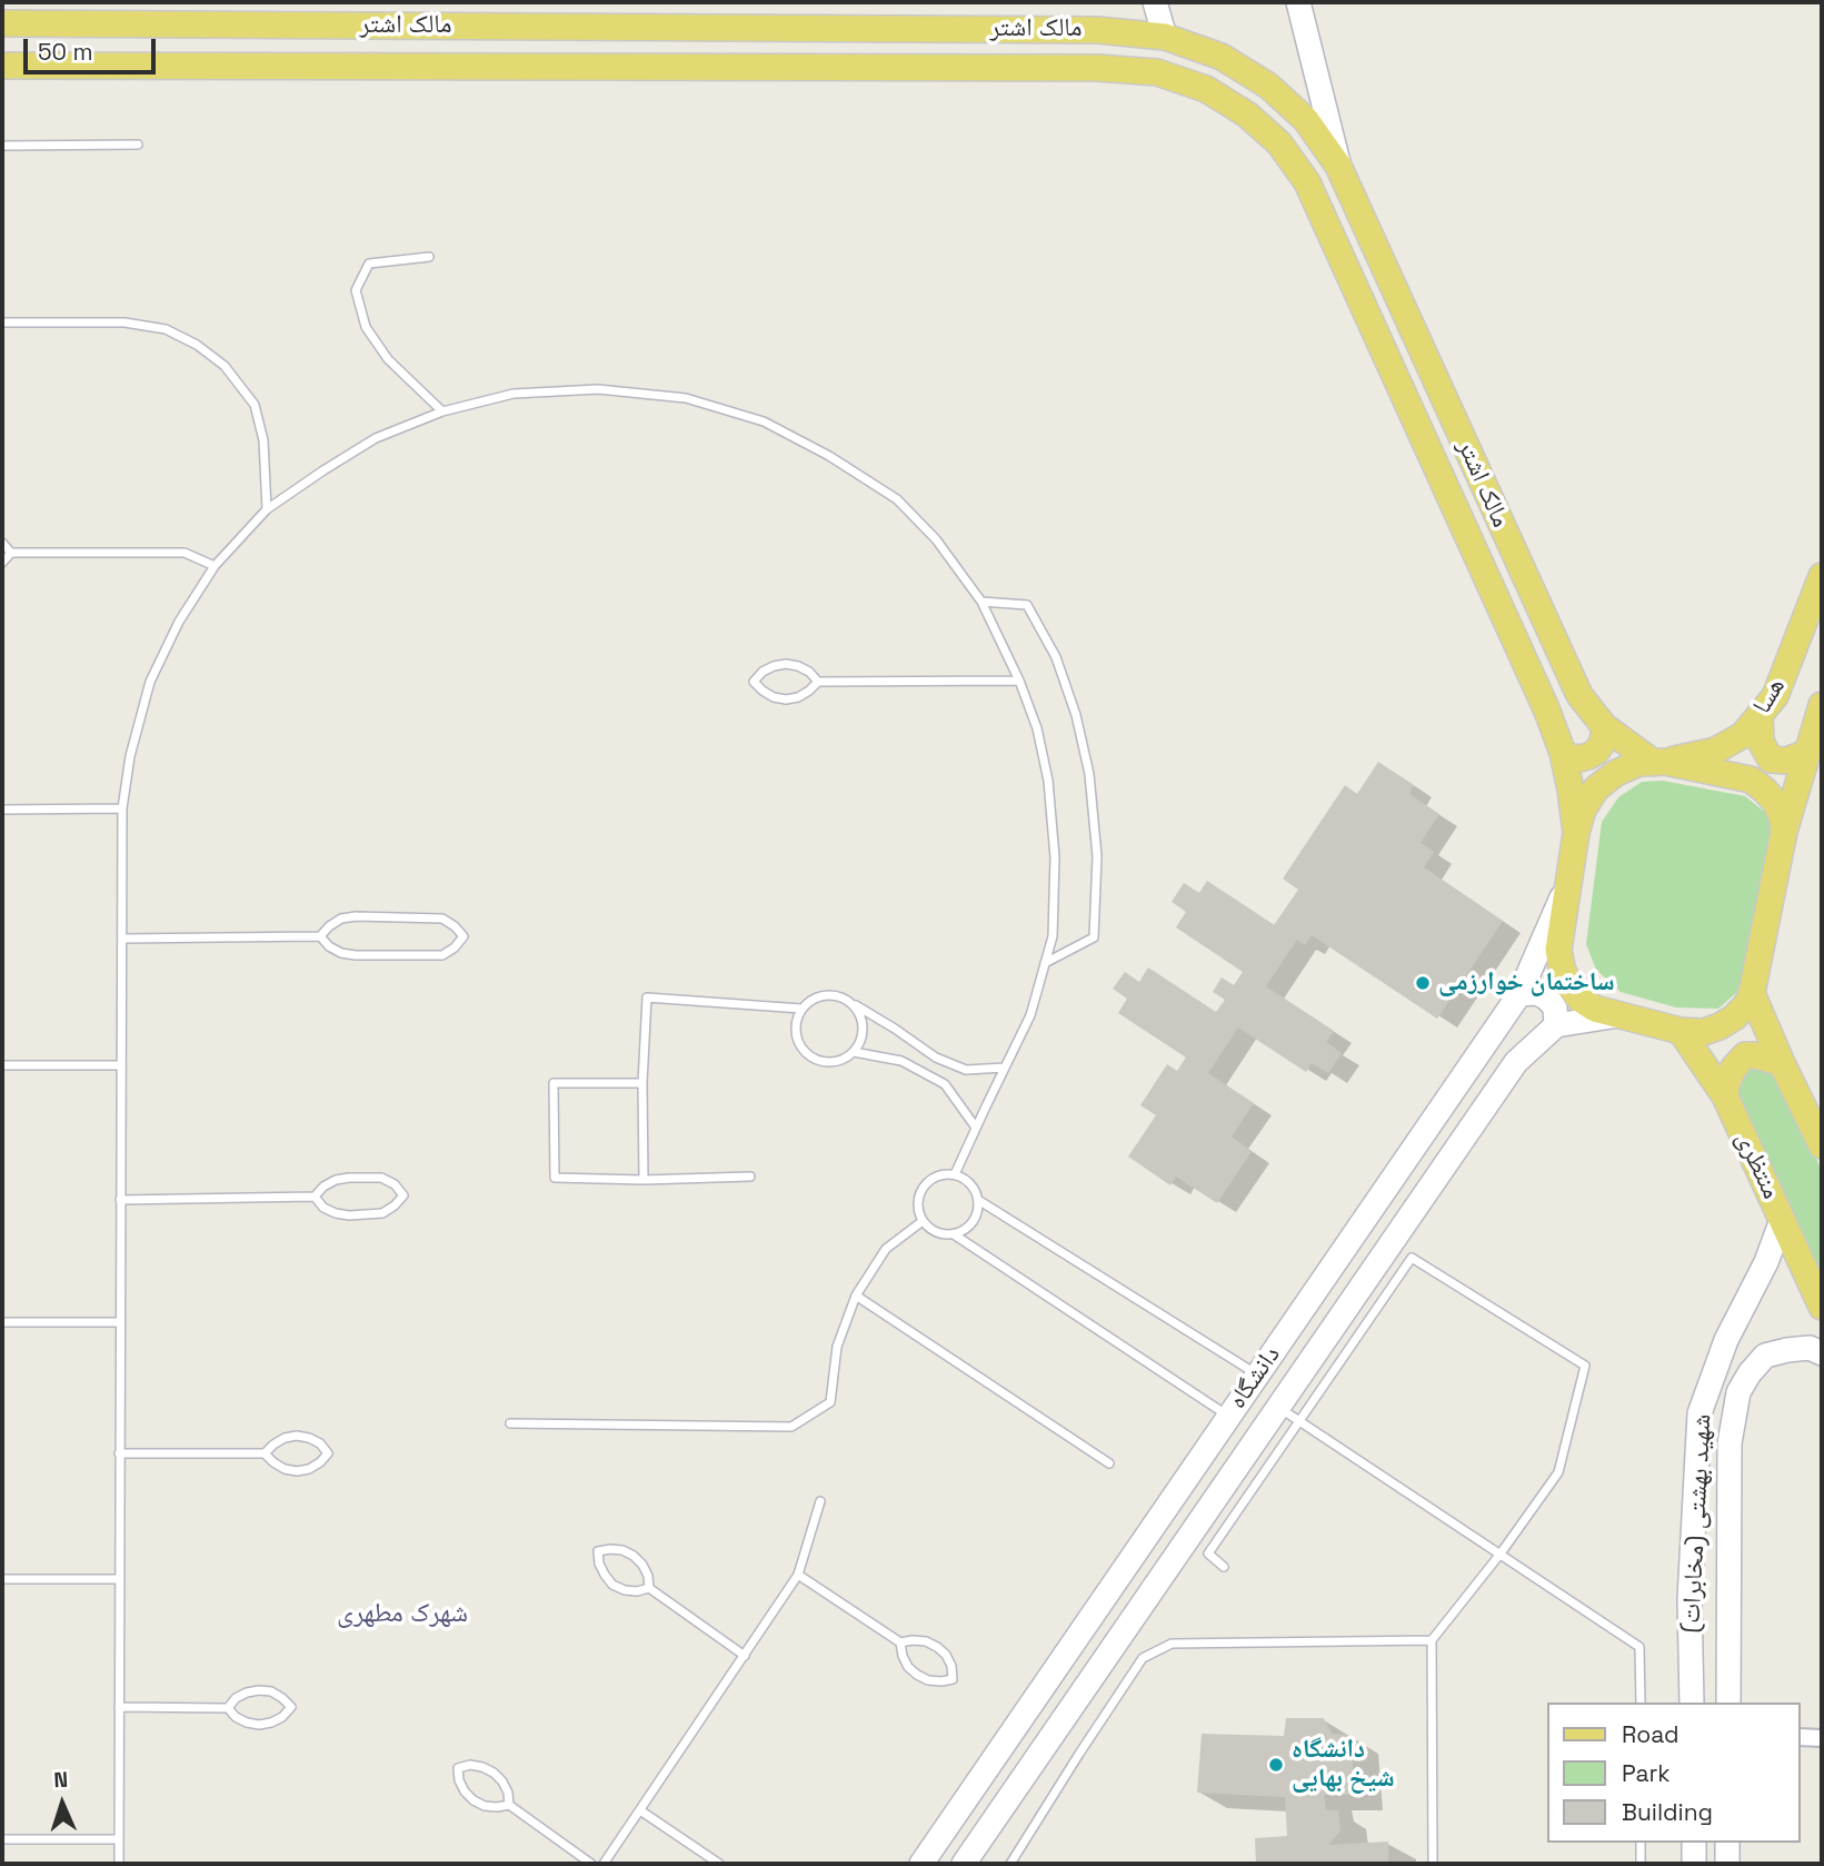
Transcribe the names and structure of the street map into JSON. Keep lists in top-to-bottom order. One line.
{"streets":{"main road":["مالک اشتر","هسا","منتظری","دانشگاه","شهید بهشتی (مخابرات)"]},"crossings":[["مالک اشتر","هسا"],["مالک اشتر","منتظری"],["مالک اشتر","دانشگاه"],["هسا","منتظری"],["هسا","دانشگاه"],["منتظری","دانشگاه"],["منتظری","شهید بهشتی (مخابرات)"]],"districts":["شهرک مطهری"],"places":["ساختمان خوارزمی","دانشگاه شیخ بهایی"],"legend":["Road","Park","Building"],"scale_bar":"50 m","north":"top"}
